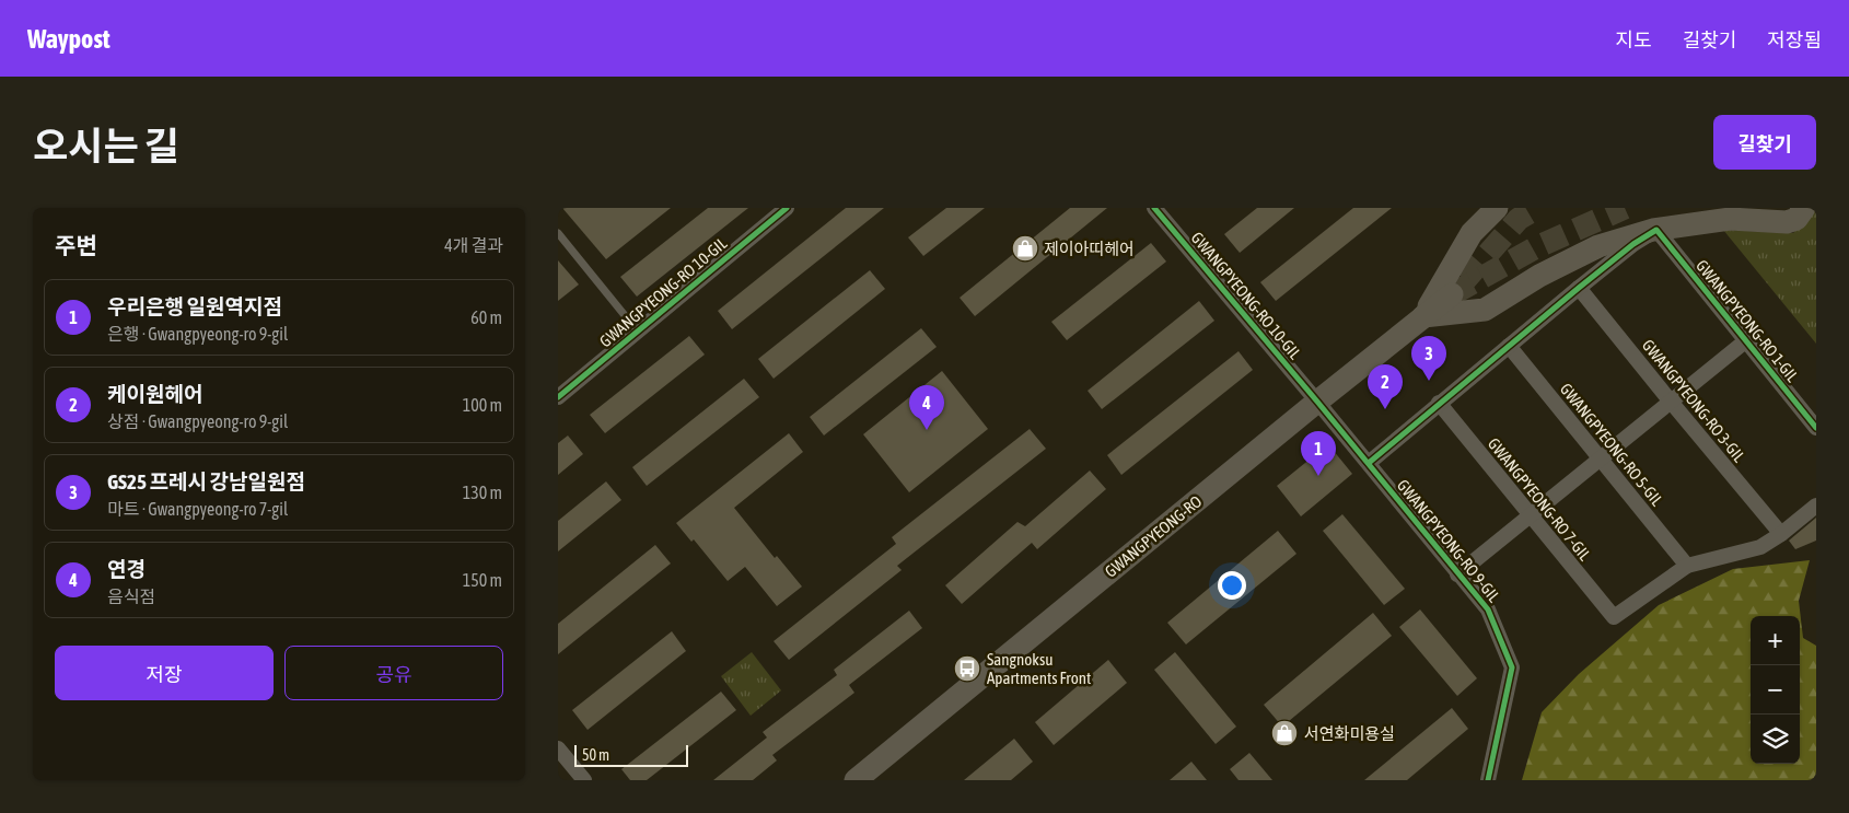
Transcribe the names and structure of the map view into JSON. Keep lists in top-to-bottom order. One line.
{"streets":{"main road":["GWANGPYEONG-RO"],"street":["GWANGPYEONG-RO 10-GIL","GWANGPYEONG-RO 1-GIL","GWANGPYEONG-RO 3-GIL","GWANGPYEONG-RO 5-GIL","GWANGPYEONG-RO 7-GIL","GWANGPYEONG-RO 9-GIL"]},"crossings":[["GWANGPYEONG-RO 10-GIL","GWANGPYEONG-RO"],["GWANGPYEONG-RO 10-GIL","GWANGPYEONG-RO 9-GIL"],["GWANGPYEONG-RO 1-GIL","GWANGPYEONG-RO 3-GIL"],["GWANGPYEONG-RO 5-GIL","GWANGPYEONG-RO 7-GIL"],["GWANGPYEONG-RO","GWANGPYEONG-RO 9-GIL"]],"places":{"shop":["제이아띠헤어","서연화미용실"],"bus stop":["Sangnoksu Apartments Front"]},"scale_bar":"50 m","page":{"header":"Waypost","nav":["지도","길찾기","저장됨"],"title":"오시는 길","buttons":["길찾기",["저장","공유"]],"heading":["주변","4개 결과"],"list":[{"mark":"1","name":"우리은행 일원역지점","note":"은행 · Gwangpyeong-ro 9-gil","value":"60 m"},{"mark":"2","name":"케이원헤어","note":"상점 · Gwangpyeong-ro 9-gil","value":"100 m"},{"mark":"3","name":"GS25 프레시 강남일원점","note":"마트 · Gwangpyeong-ro 7-gil","value":"130 m"},{"mark":"4","name":"연경","note":"음식점","value":"150 m"}],"pins":["3","2","4","1"],"map_buttons":["+","−"],"scale":"50 m"}}
